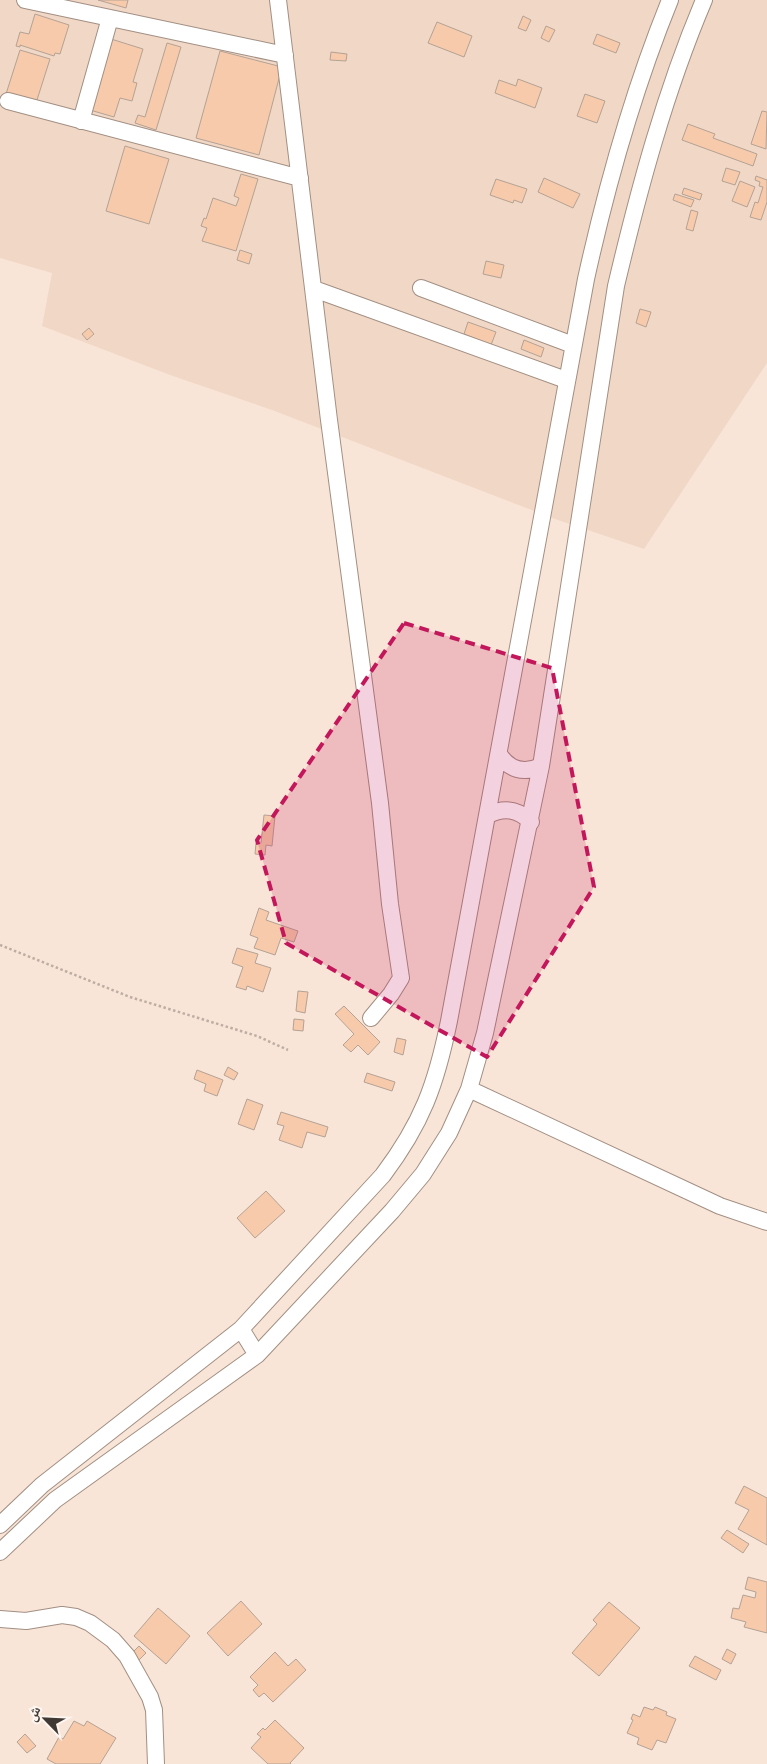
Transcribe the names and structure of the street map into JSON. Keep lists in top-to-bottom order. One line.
{"north":"top left"}
